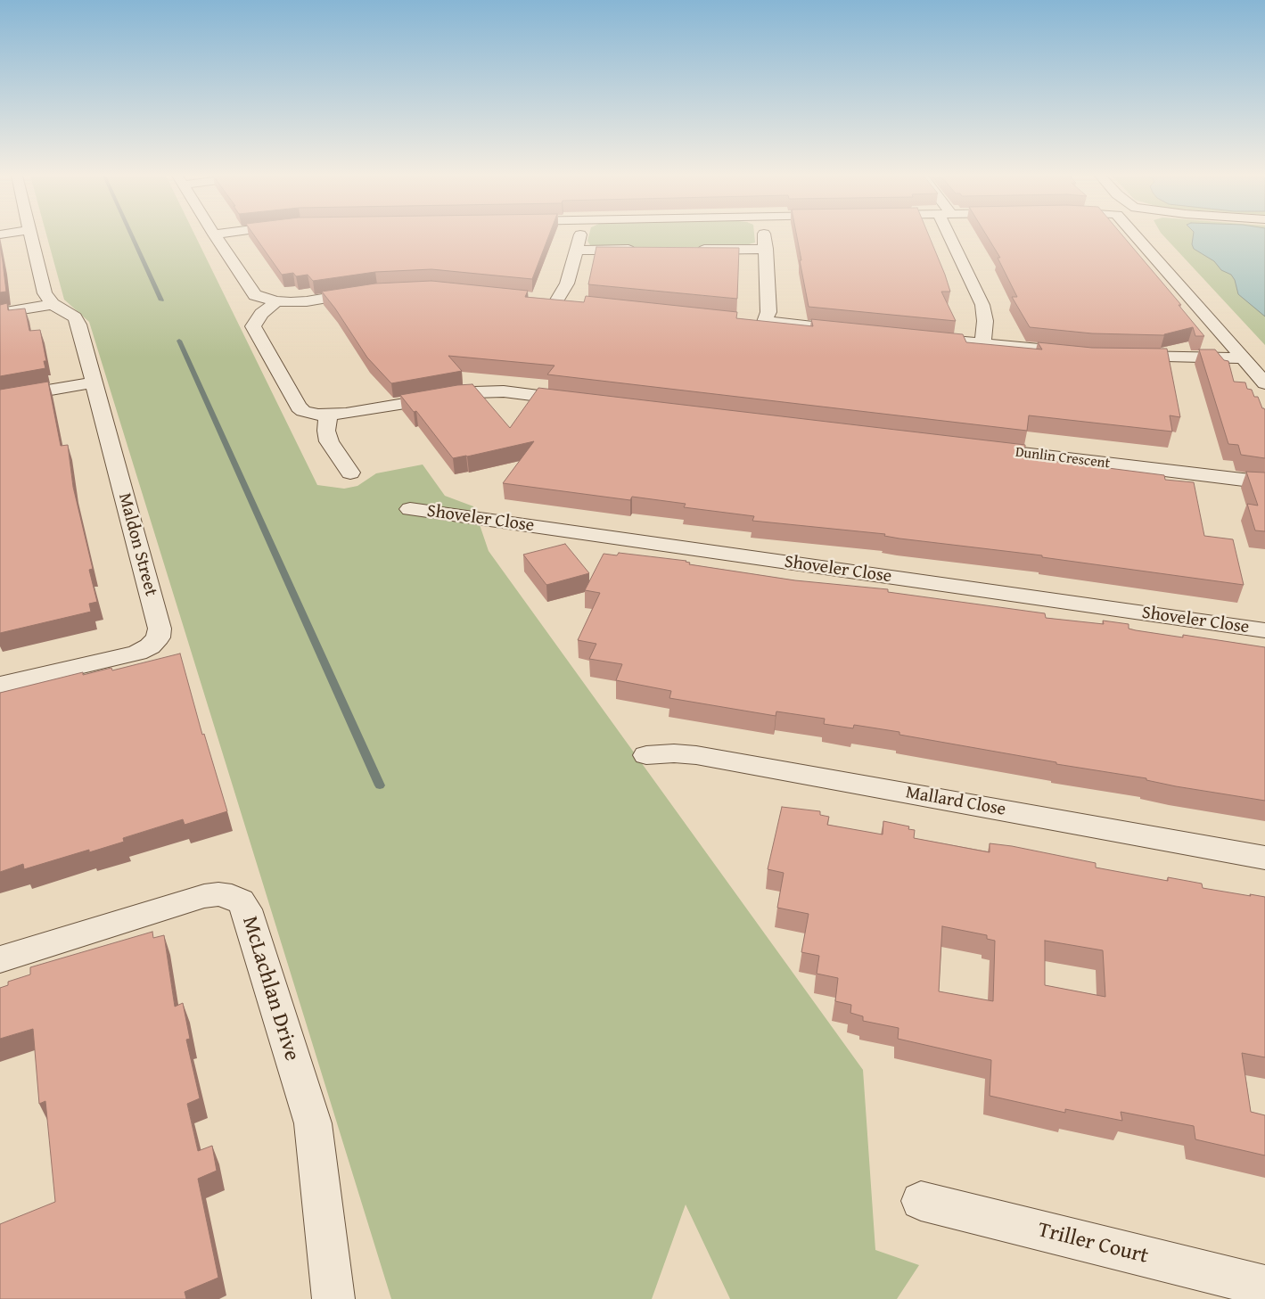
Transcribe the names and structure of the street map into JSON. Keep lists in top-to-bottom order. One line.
{"streets":{"street":["Dunlin Crescent","Shoveler Close","Maldon Street","Mallard Close","McLachlan Drive","Triller Court"]}}
